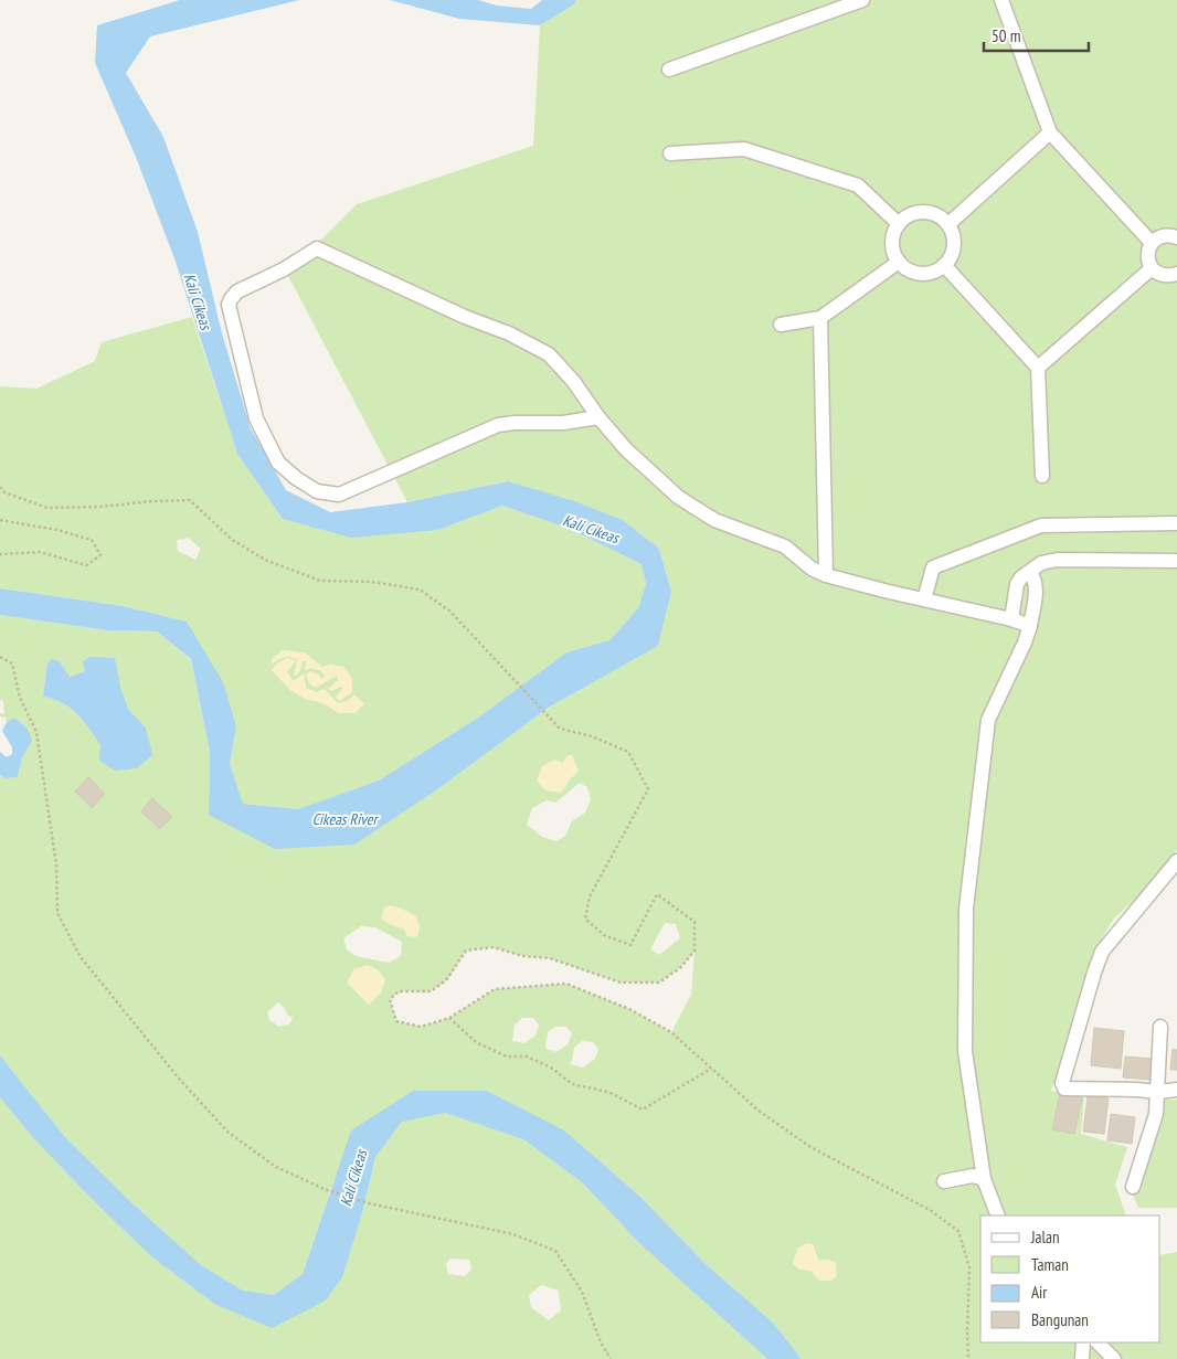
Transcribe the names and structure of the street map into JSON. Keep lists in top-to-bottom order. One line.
{"water":["Kali Cikeas","Cikeas River"],"legend":["Jalan","Taman","Air","Bangunan"],"scale_bar":"50 m"}
